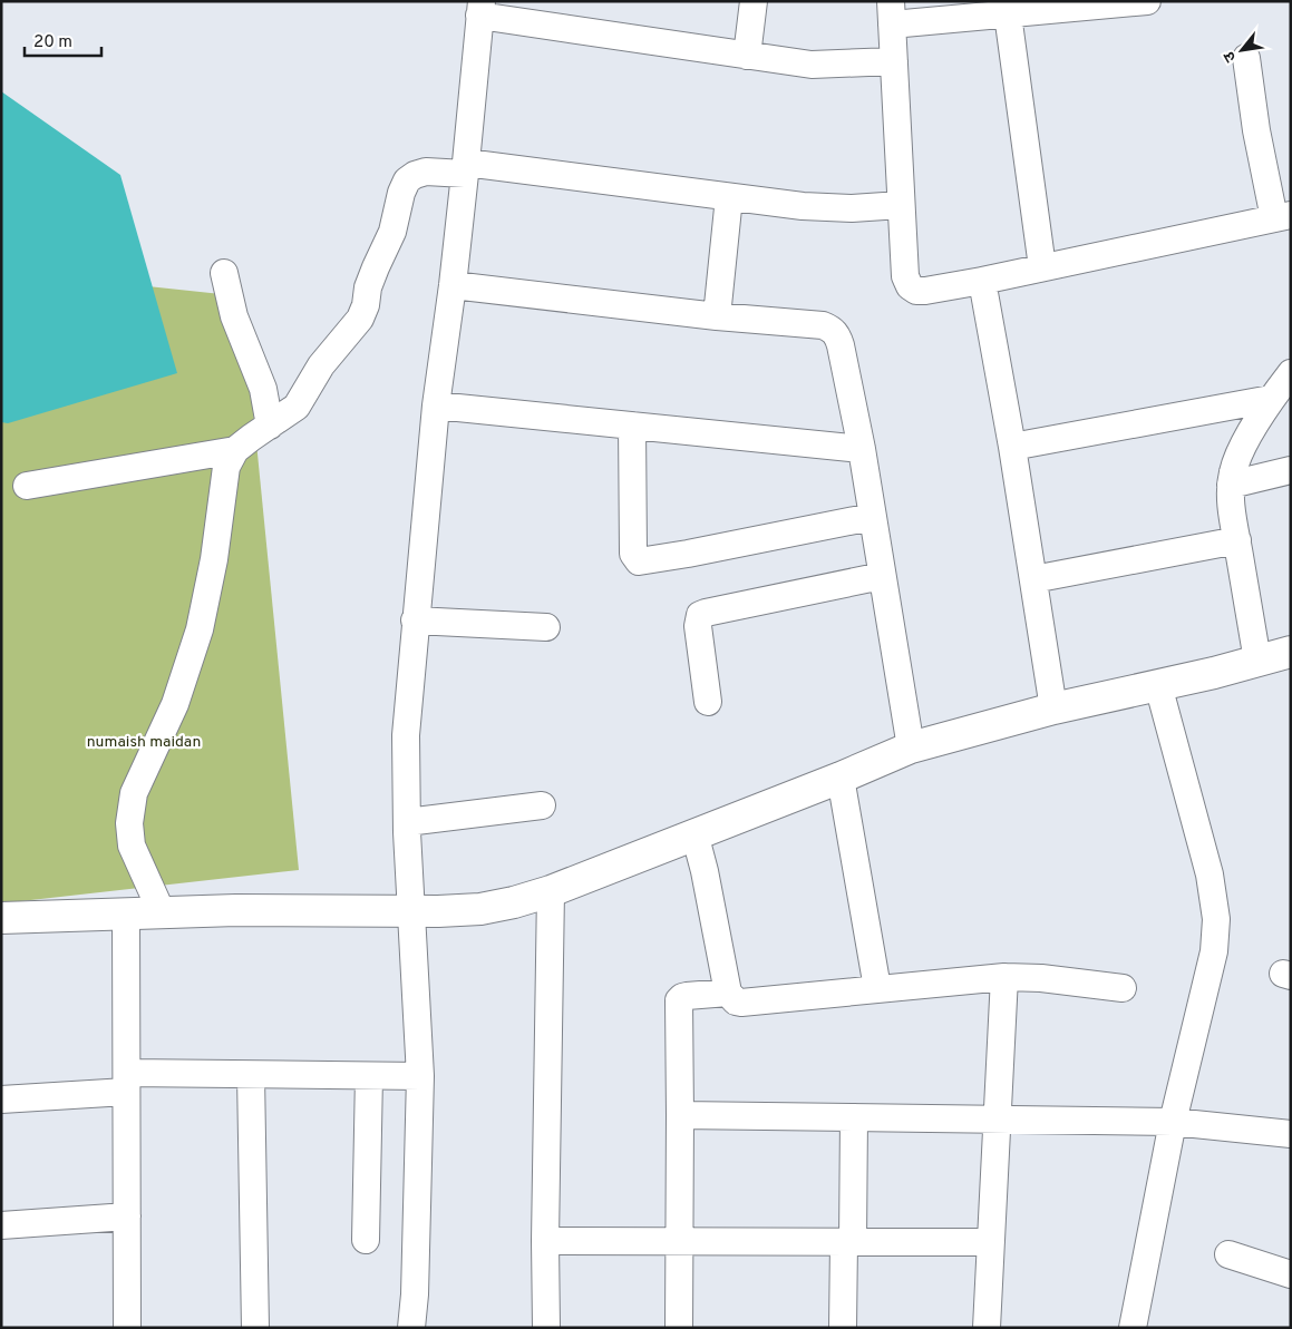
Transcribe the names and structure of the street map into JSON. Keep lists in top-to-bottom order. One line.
{"parks":["numaish maidan"],"scale_bar":"20 m","north":"bottom left"}
